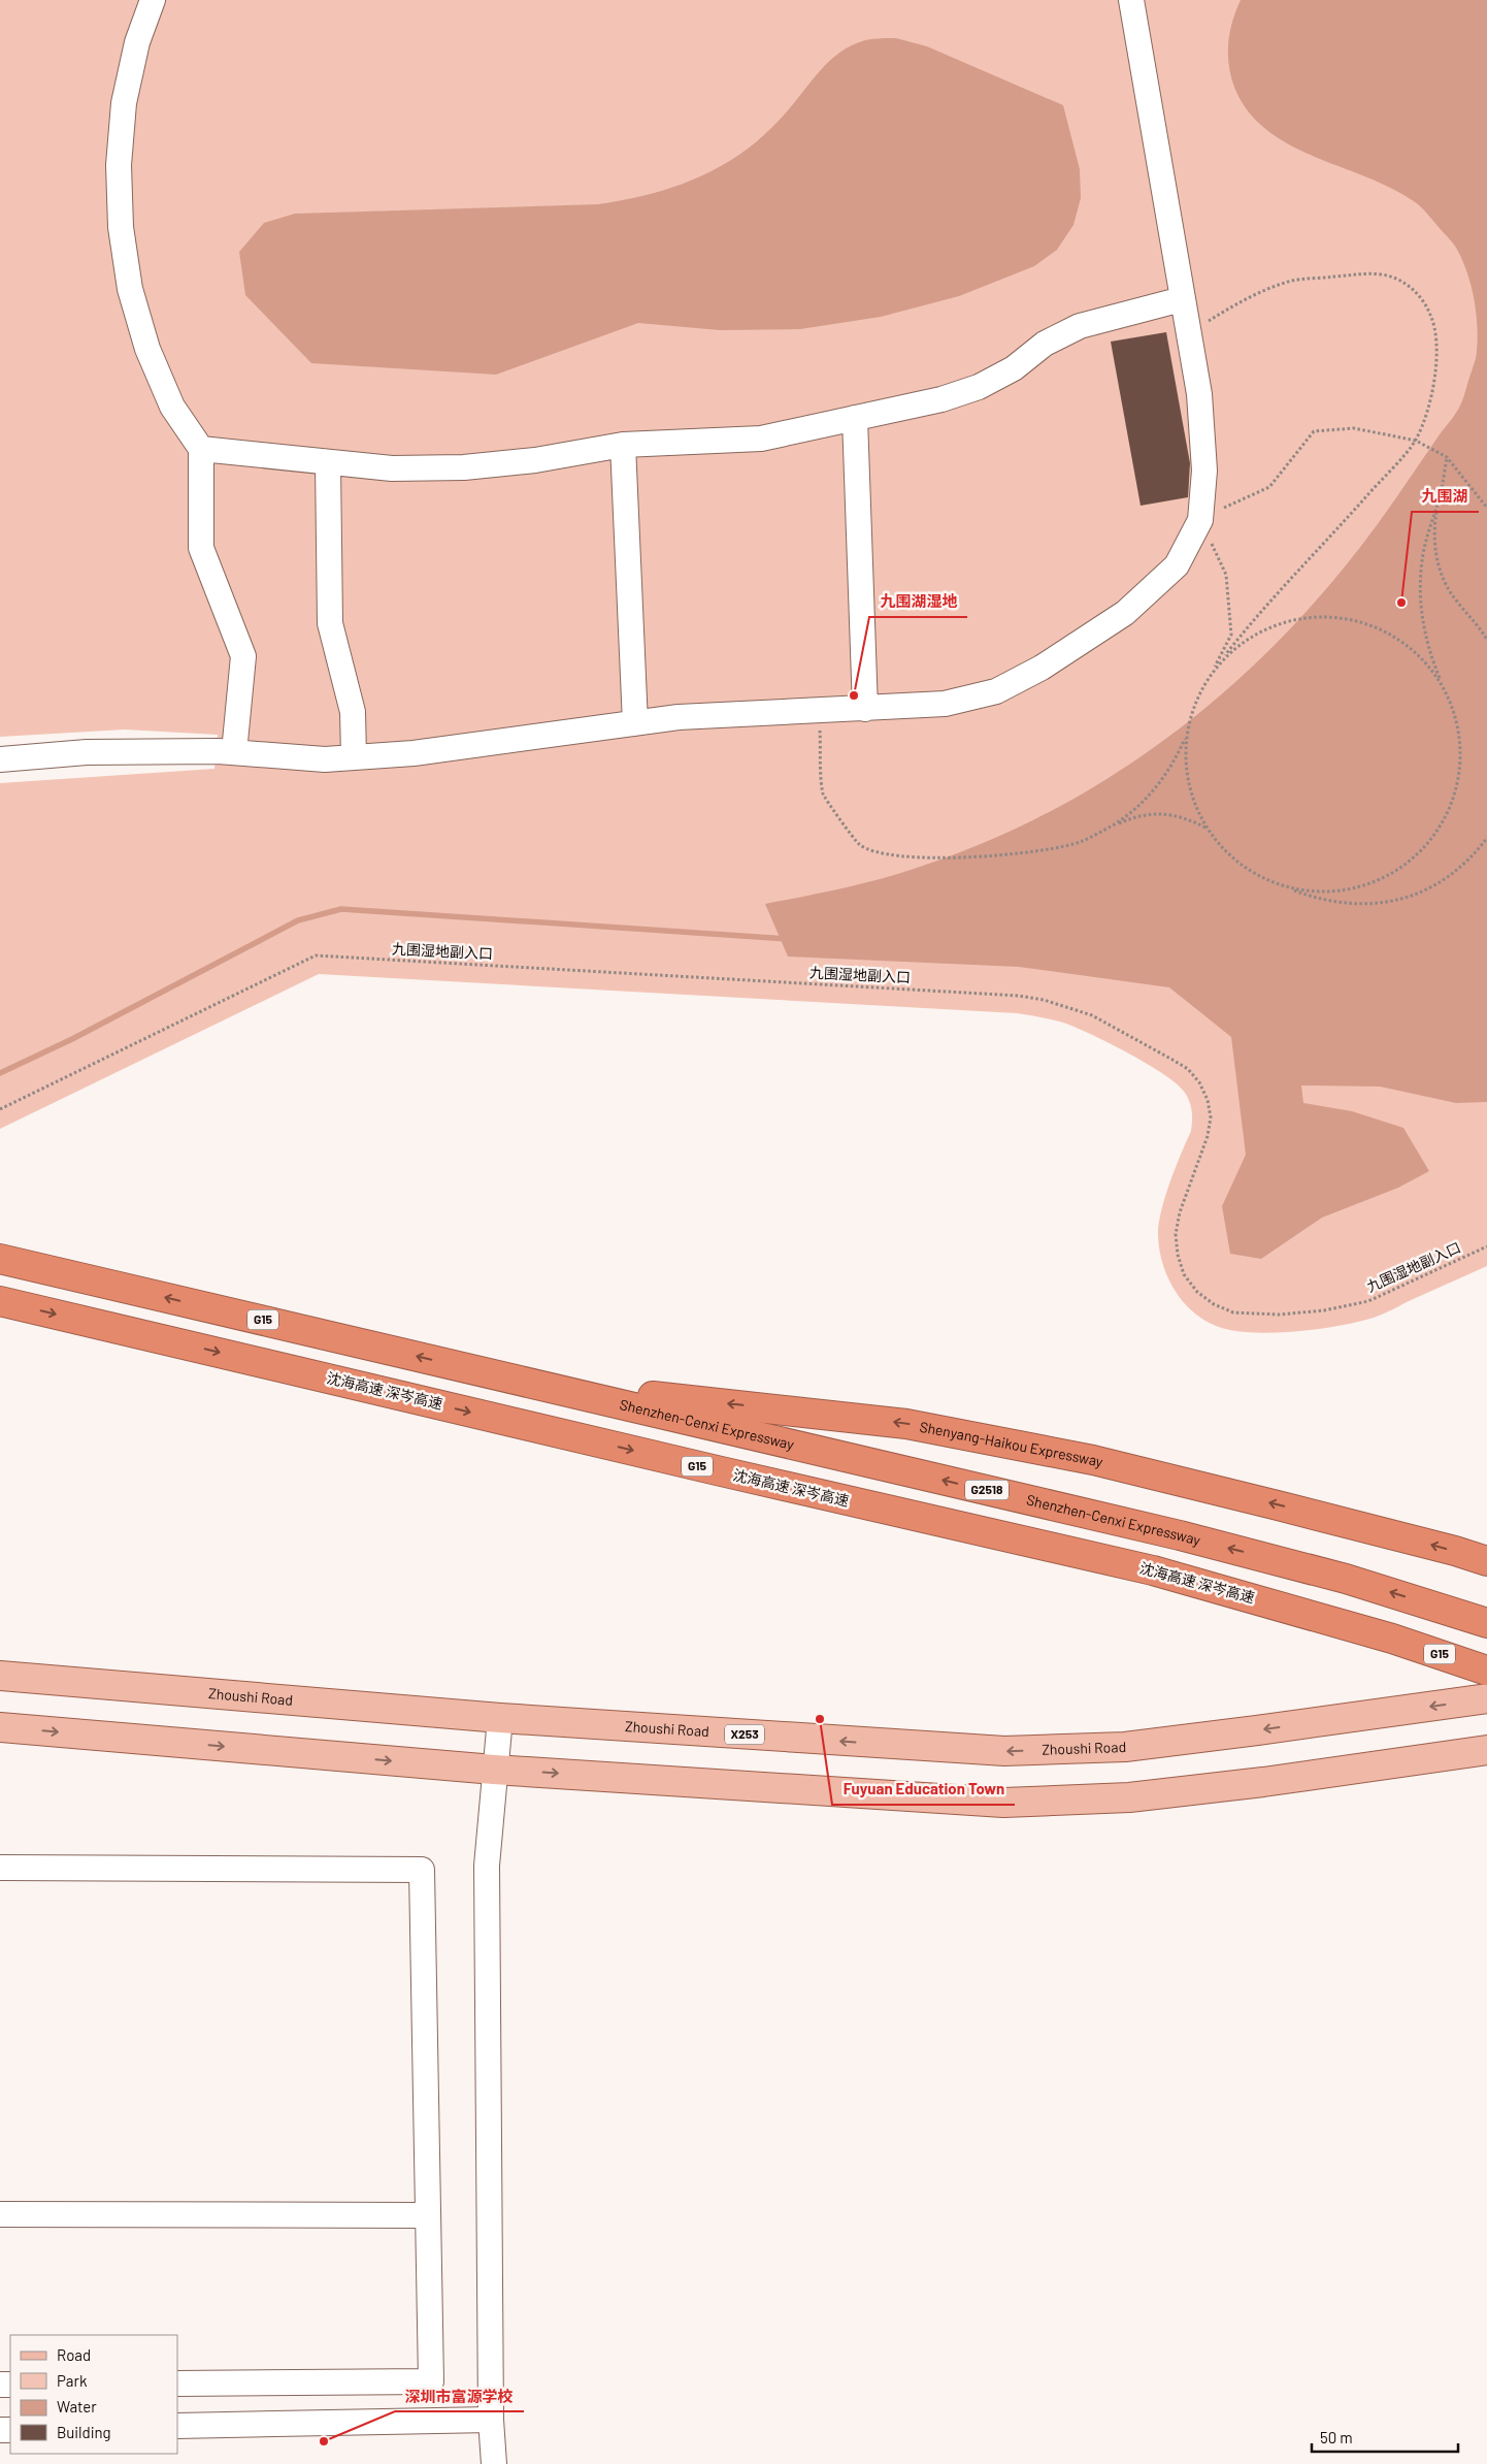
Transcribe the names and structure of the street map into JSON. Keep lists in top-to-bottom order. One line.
{"streets":{"highway":["G15","沈海高速 深岑高速","Shenzhen-Cenxi Expressway","Shenyang-Haikou Expressway","G2518"],"main road":["Zhoushi Road","X253"],"path":["九围湿地副入口"]},"crossings":[["G15","Shenzhen-Cenxi Expressway"],["G15","Shenyang-Haikou Expressway"],["Shenzhen-Cenxi Expressway","Shenyang-Haikou Expressway"]],"one_way":["Shenzhen-Cenxi Expressway","Shenyang-Haikou Expressway"],"places":["九围湖","九围湖湿地","Fuyuan Education Town","深圳市富源学校"],"legend":["Road","Park","Water","Building"],"scale_bar":"50 m"}
